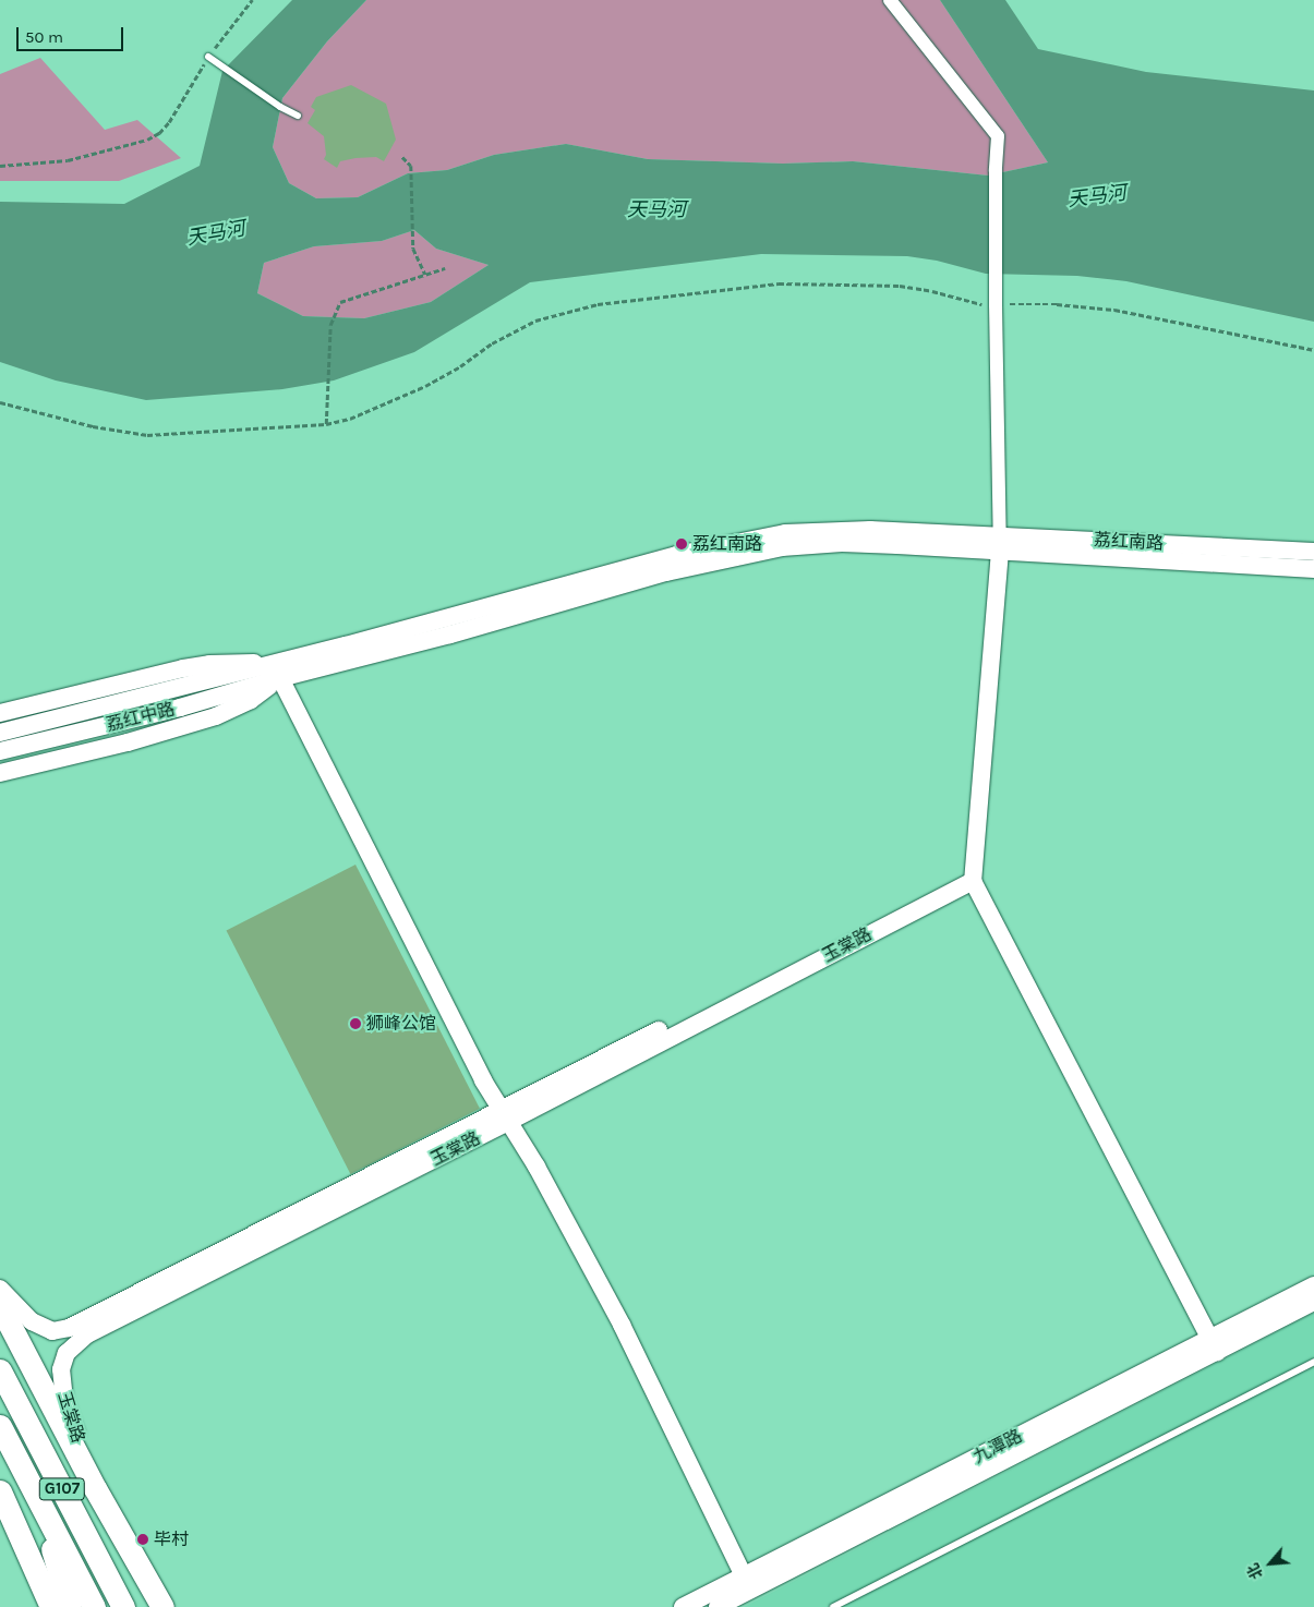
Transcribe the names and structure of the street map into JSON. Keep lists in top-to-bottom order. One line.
{"streets":{"highway":["G107"],"street":["荔红南路","荔红中路","玉棠路","九潭路"]},"crossings":[["荔红南路","荔红中路"]],"water":["天马河"],"places":["荔红南路","狮峰公馆","毕村"],"scale_bar":"50 m","north":"bottom left"}
